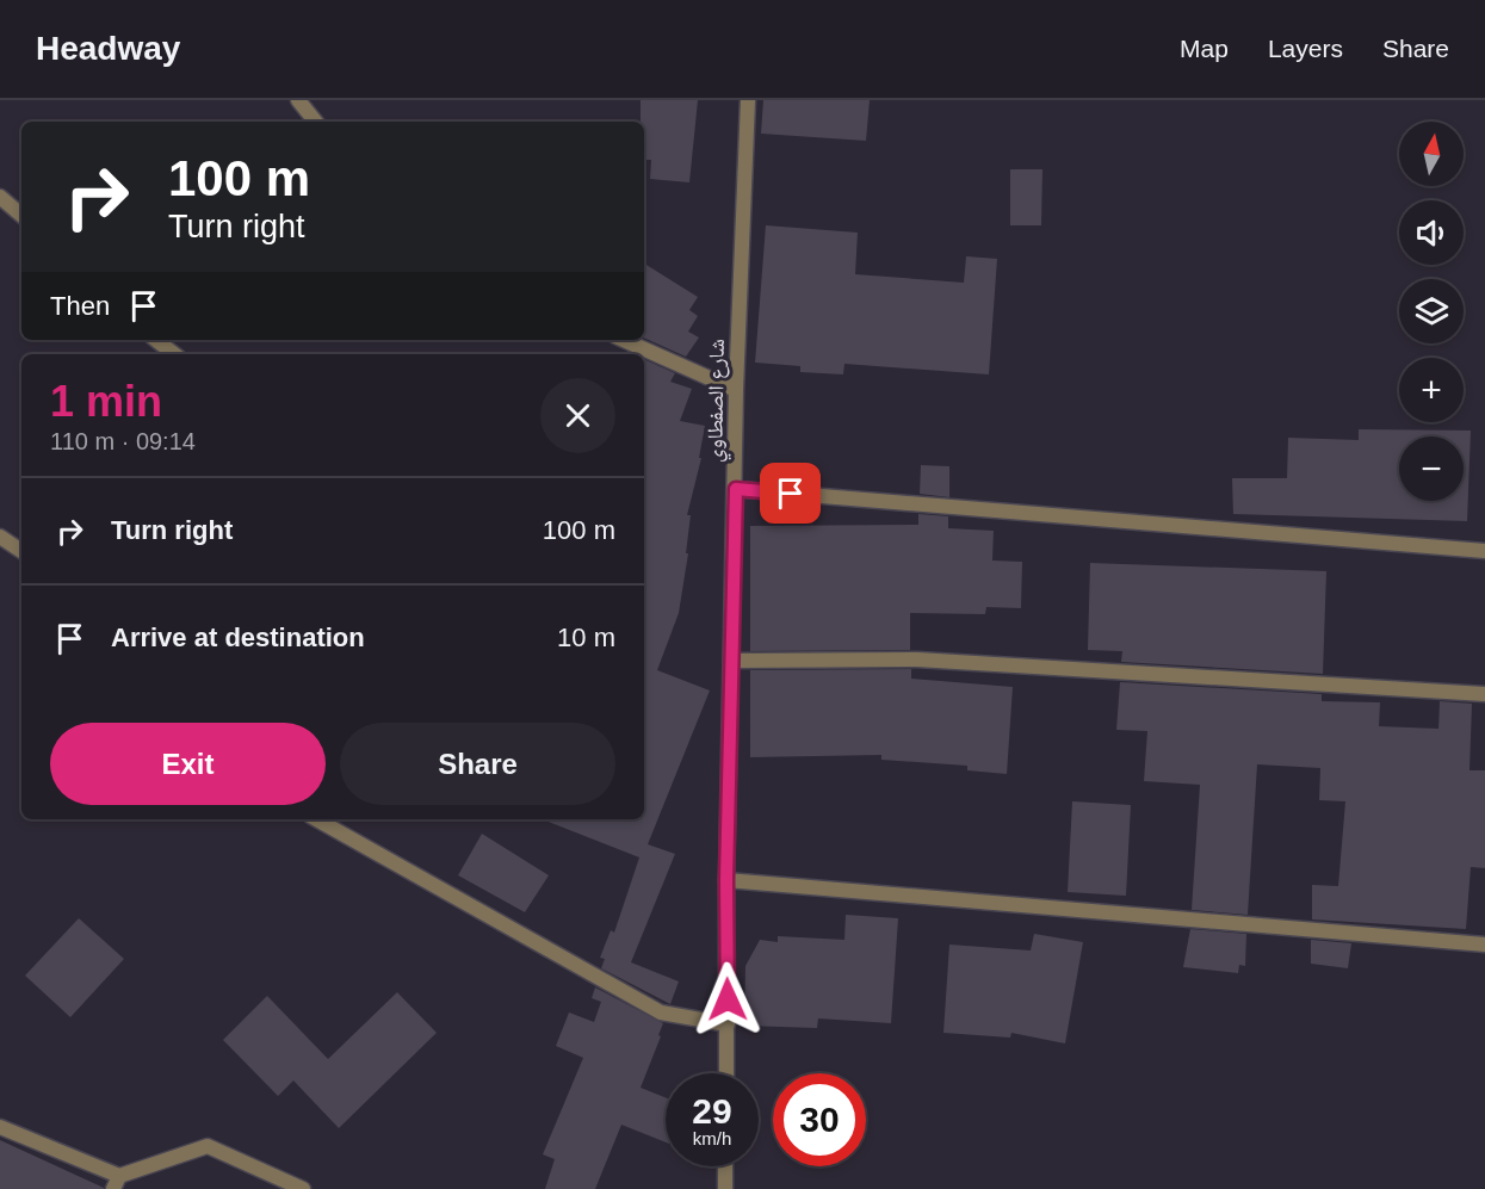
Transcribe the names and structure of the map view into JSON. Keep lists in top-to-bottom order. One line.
{"streets":{"street":["شارع الصفطاوي"]},"north":"top","page":{"header":"Headway","nav":["Map","Layers","Share"],"map_buttons":["+","−"],"turn":["100 m","Turn right"],"then":"Then","heading":["1 min","110 m · 09:14"],"list":[{"name":"Turn right","value":"100 m"},{"name":"Arrive at destination","value":"10 m"}],"buttons":["Exit","Share"],"speed":"29 km/h","limit":"30"}}
